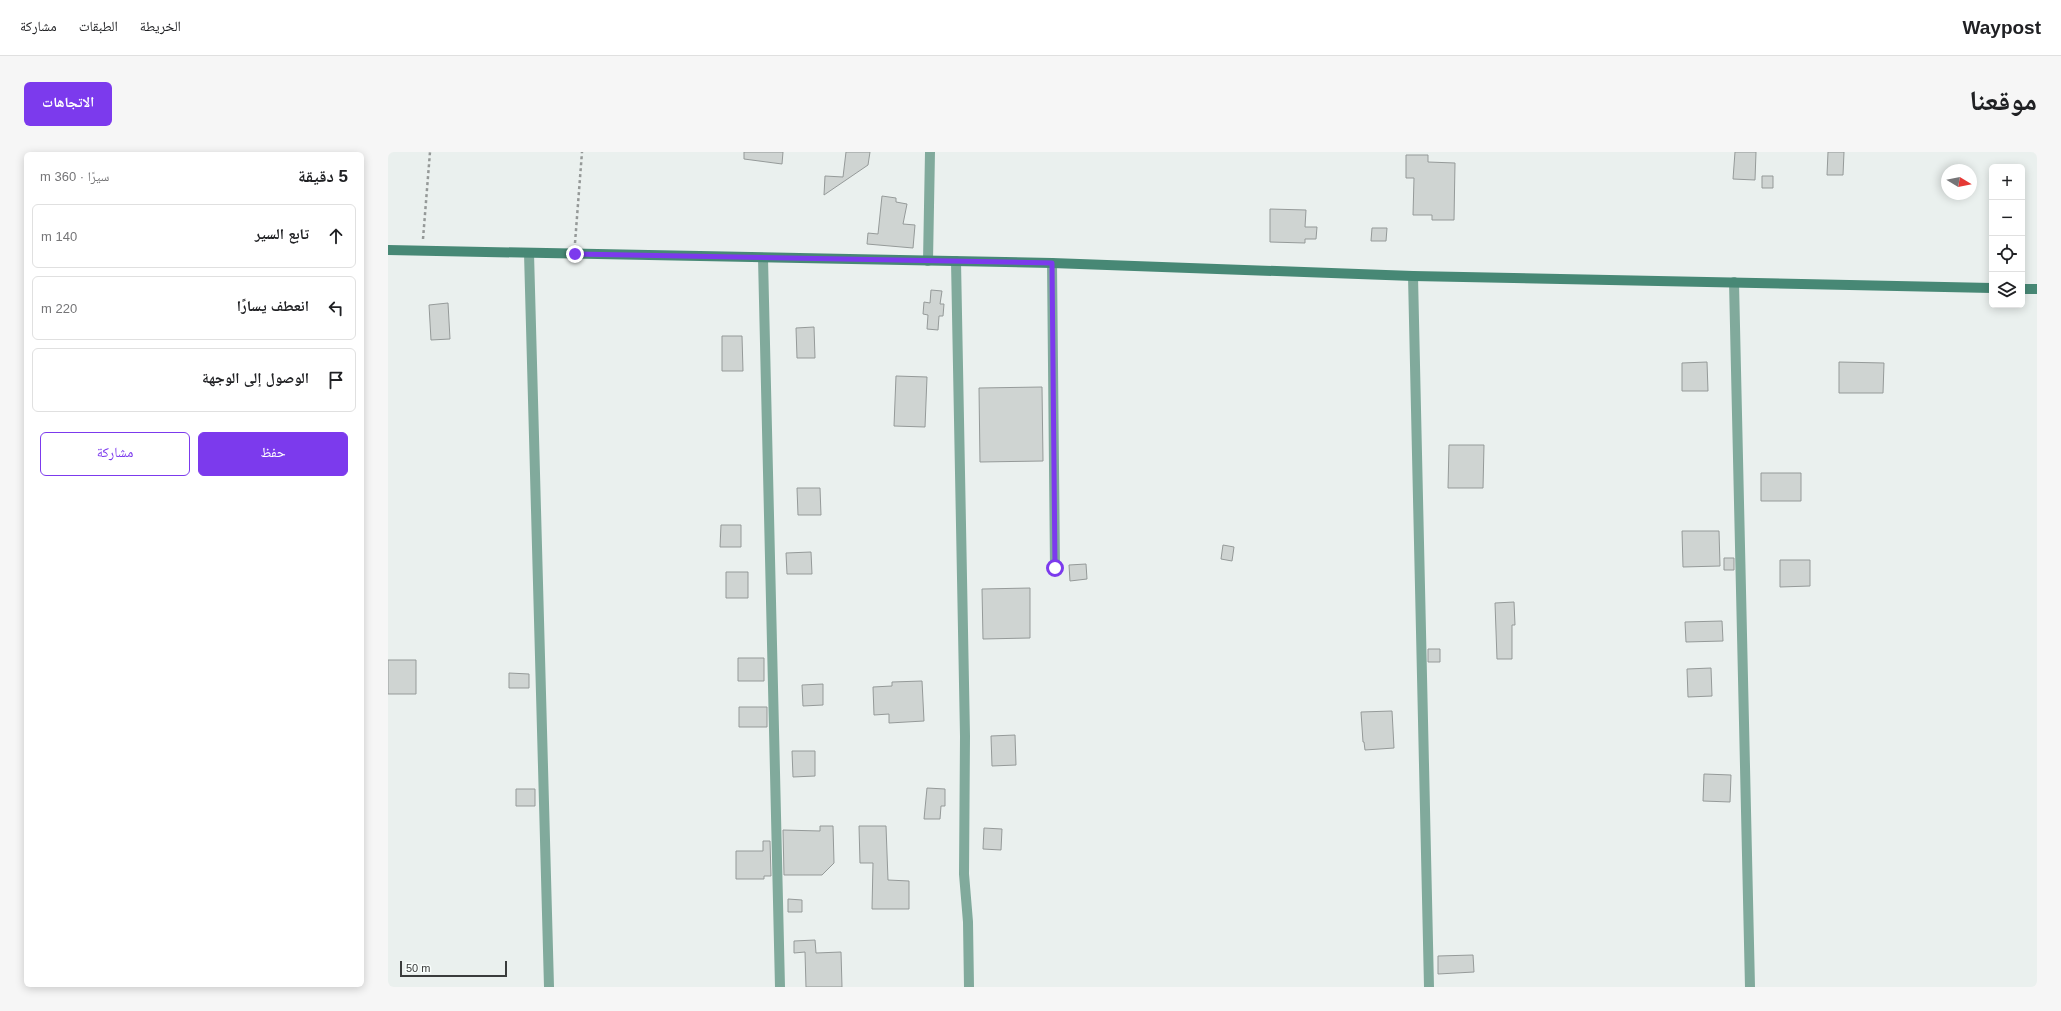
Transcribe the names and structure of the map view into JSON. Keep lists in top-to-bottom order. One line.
{"scale_bar":"50 m","north":"right","page":{"header":"Waypost","nav":["الخريطة","الطبقات","مشاركة"],"title":"موقعنا","buttons":["الاتجاهات",["حفظ","مشاركة"]],"heading":["5 دقيقة","سيرًا · 360 m"],"map_buttons":["+","−"],"list":[["تابع السير","140 m"],["انعطف يسارًا","220 m"],"الوصول إلى الوجهة"],"scale":"50 m"}}
